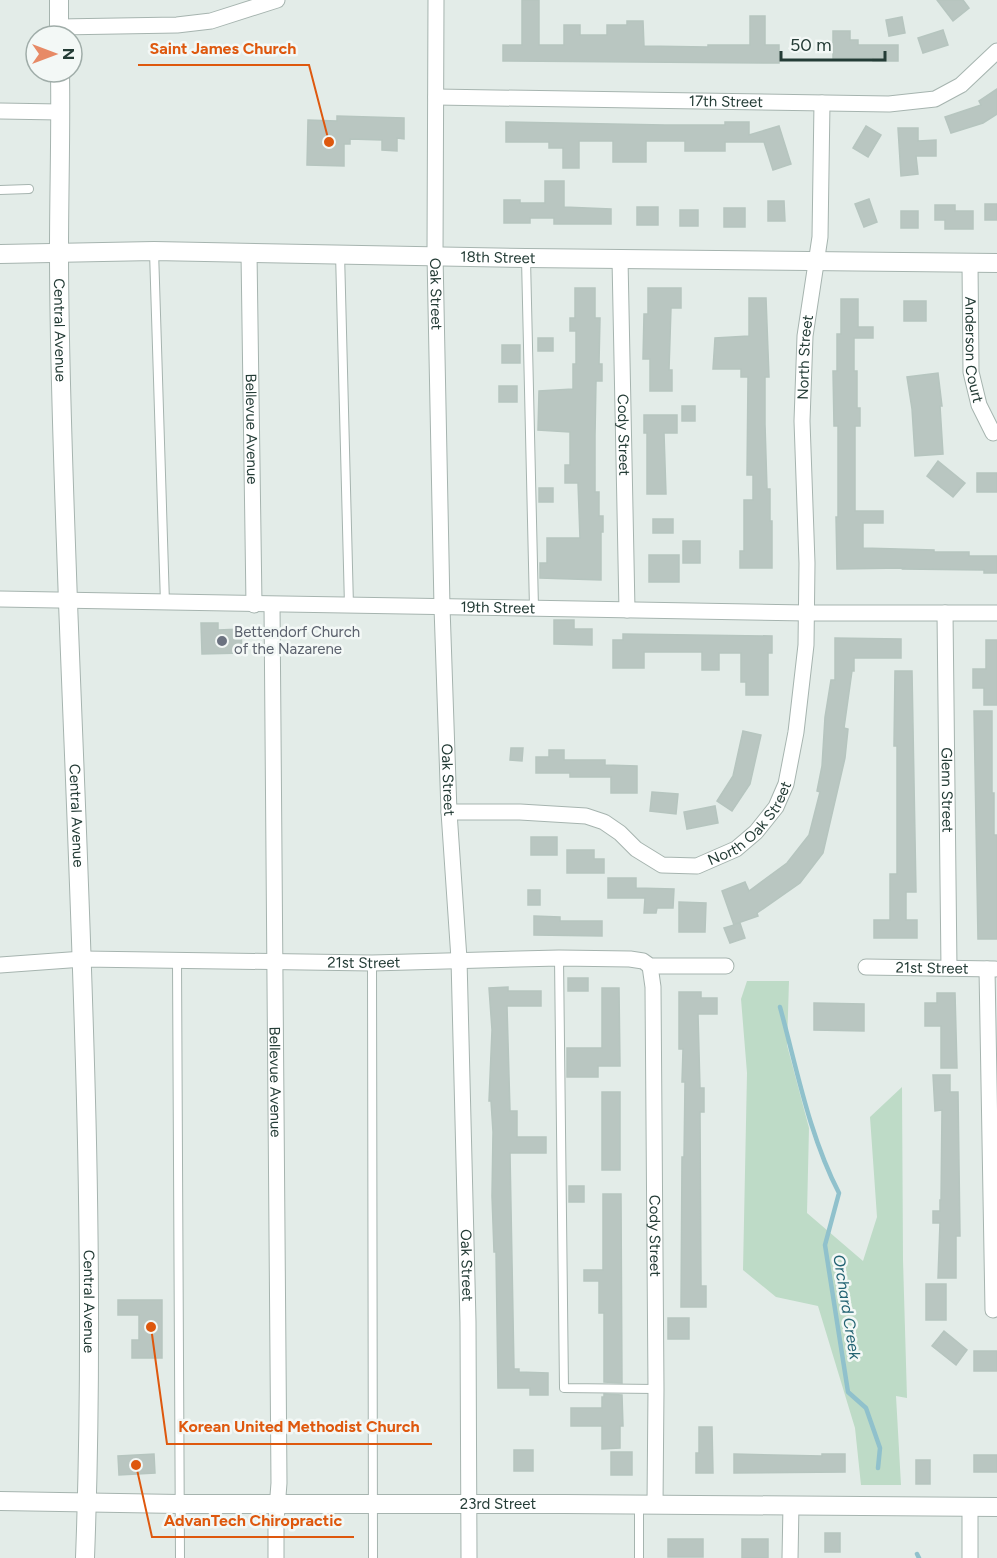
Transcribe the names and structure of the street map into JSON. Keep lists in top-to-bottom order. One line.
{"streets":{"street":["17th Street","18th Street","Oak Street","Central Avenue","Anderson Court","North Street","Bellevue Avenue","Cody Street","19th Street","Glenn Street","North Oak Street","21st Street","23rd Street"]},"crossings":[["17th Street","Oak Street"],["17th Street","North Street"],["18th Street","Oak Street"],["18th Street","Central Avenue"],["18th Street","Anderson Court"],["18th Street","North Street"],["18th Street","Bellevue Avenue"],["18th Street","Cody Street"],["Oak Street","19th Street"],["Oak Street","North Oak Street"],["Oak Street","21st Street"],["Oak Street","23rd Street"],["Central Avenue","19th Street"],["Central Avenue","21st Street"],["Central Avenue","23rd Street"],["North Street","19th Street"],["North Street","North Oak Street"],["Bellevue Avenue","19th Street"],["Bellevue Avenue","21st Street"],["Bellevue Avenue","23rd Street"],["Cody Street","19th Street"],["Cody Street","21st Street"],["Cody Street","23rd Street"],["19th Street","Glenn Street"],["19th Street","North Oak Street"],["Glenn Street","21st Street"]],"water":["Orchard Creek"],"places":["Saint James Church","Bettendorf Church of the Nazarene","Korean United Methodist Church","AdvanTech Chiropractic"],"scale_bar":"50 m","north":"right"}
